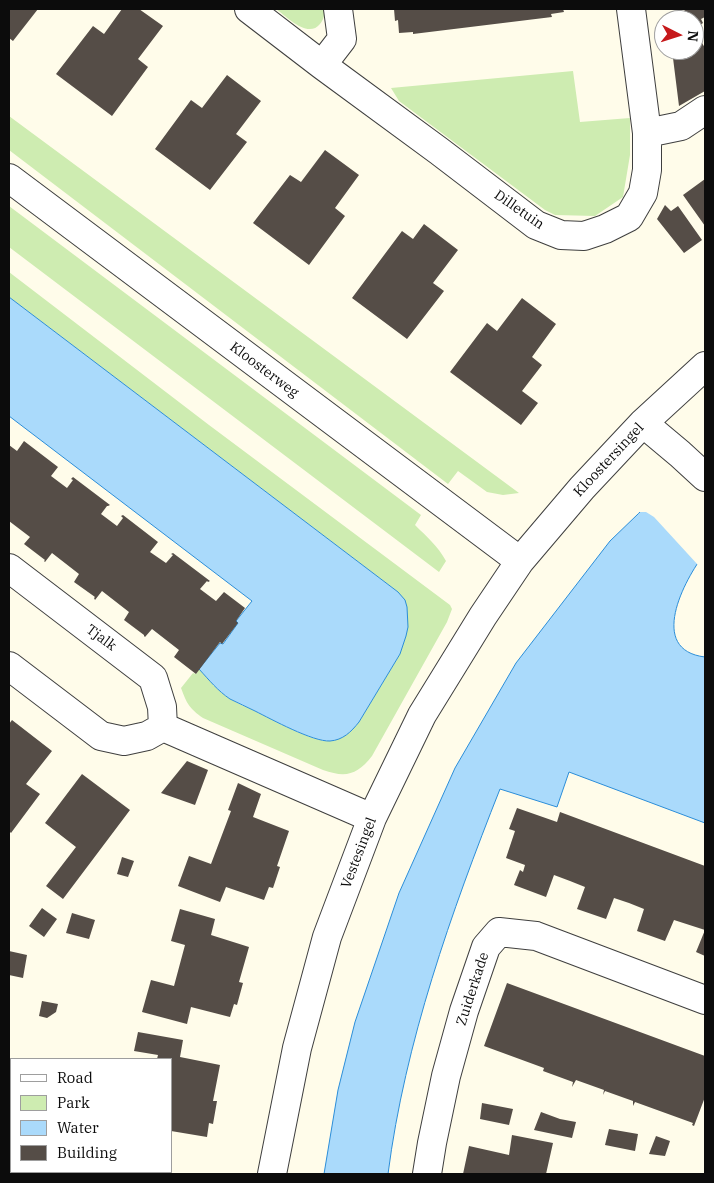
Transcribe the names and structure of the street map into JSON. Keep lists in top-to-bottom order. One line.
{"streets":{"street":["Dilletuin","Kloosterweg","Kloostersingel","Tjalk","Vestesingel","Zuiderkade"]},"crossings":[["Kloosterweg","Kloostersingel"],["Kloosterweg","Vestesingel"],["Kloostersingel","Vestesingel"]],"legend":["Road","Park","Water","Building"],"north":"right"}
